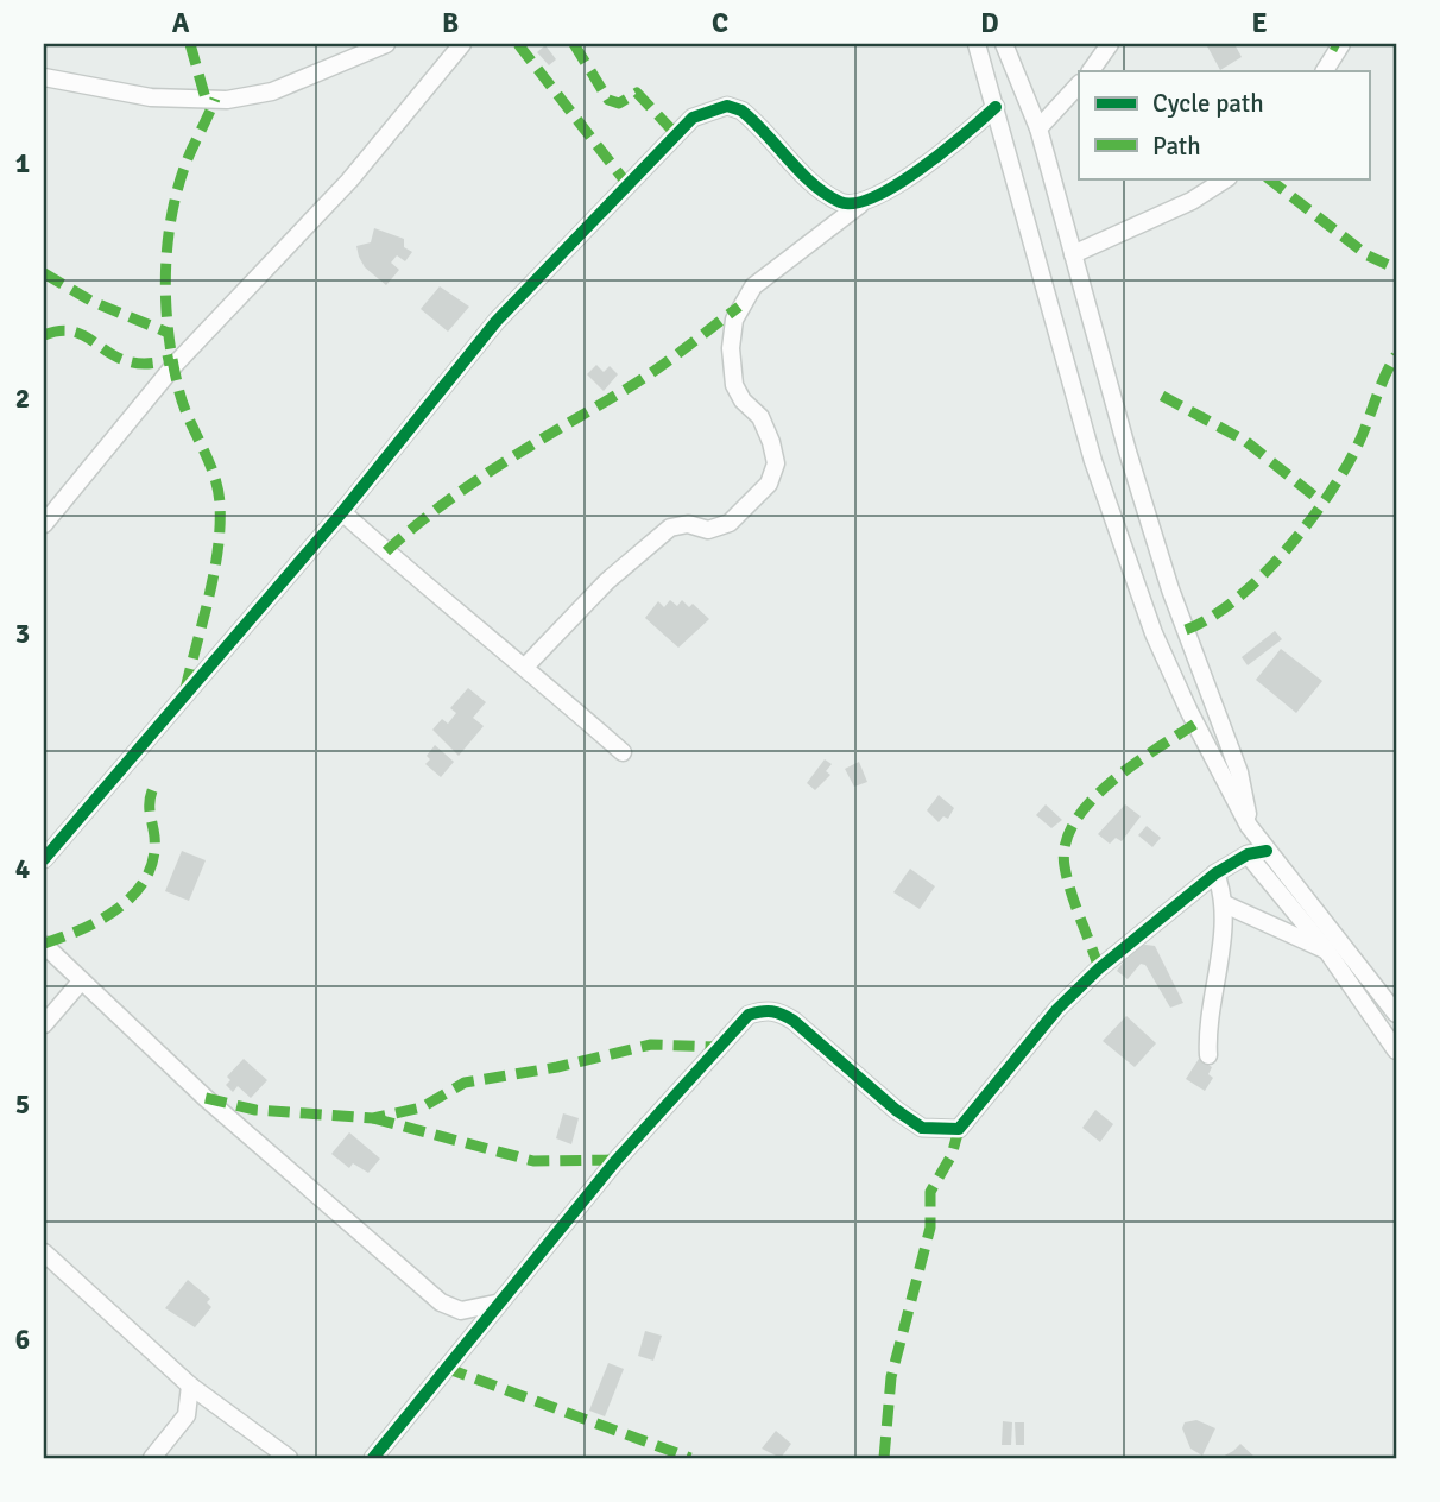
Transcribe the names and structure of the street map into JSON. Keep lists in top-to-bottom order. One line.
{"legend":["Cycle path","Path"],"grid":{"columns":["A","B","C","D","E"],"rows":["1","2","3","4","5","6"]}}
